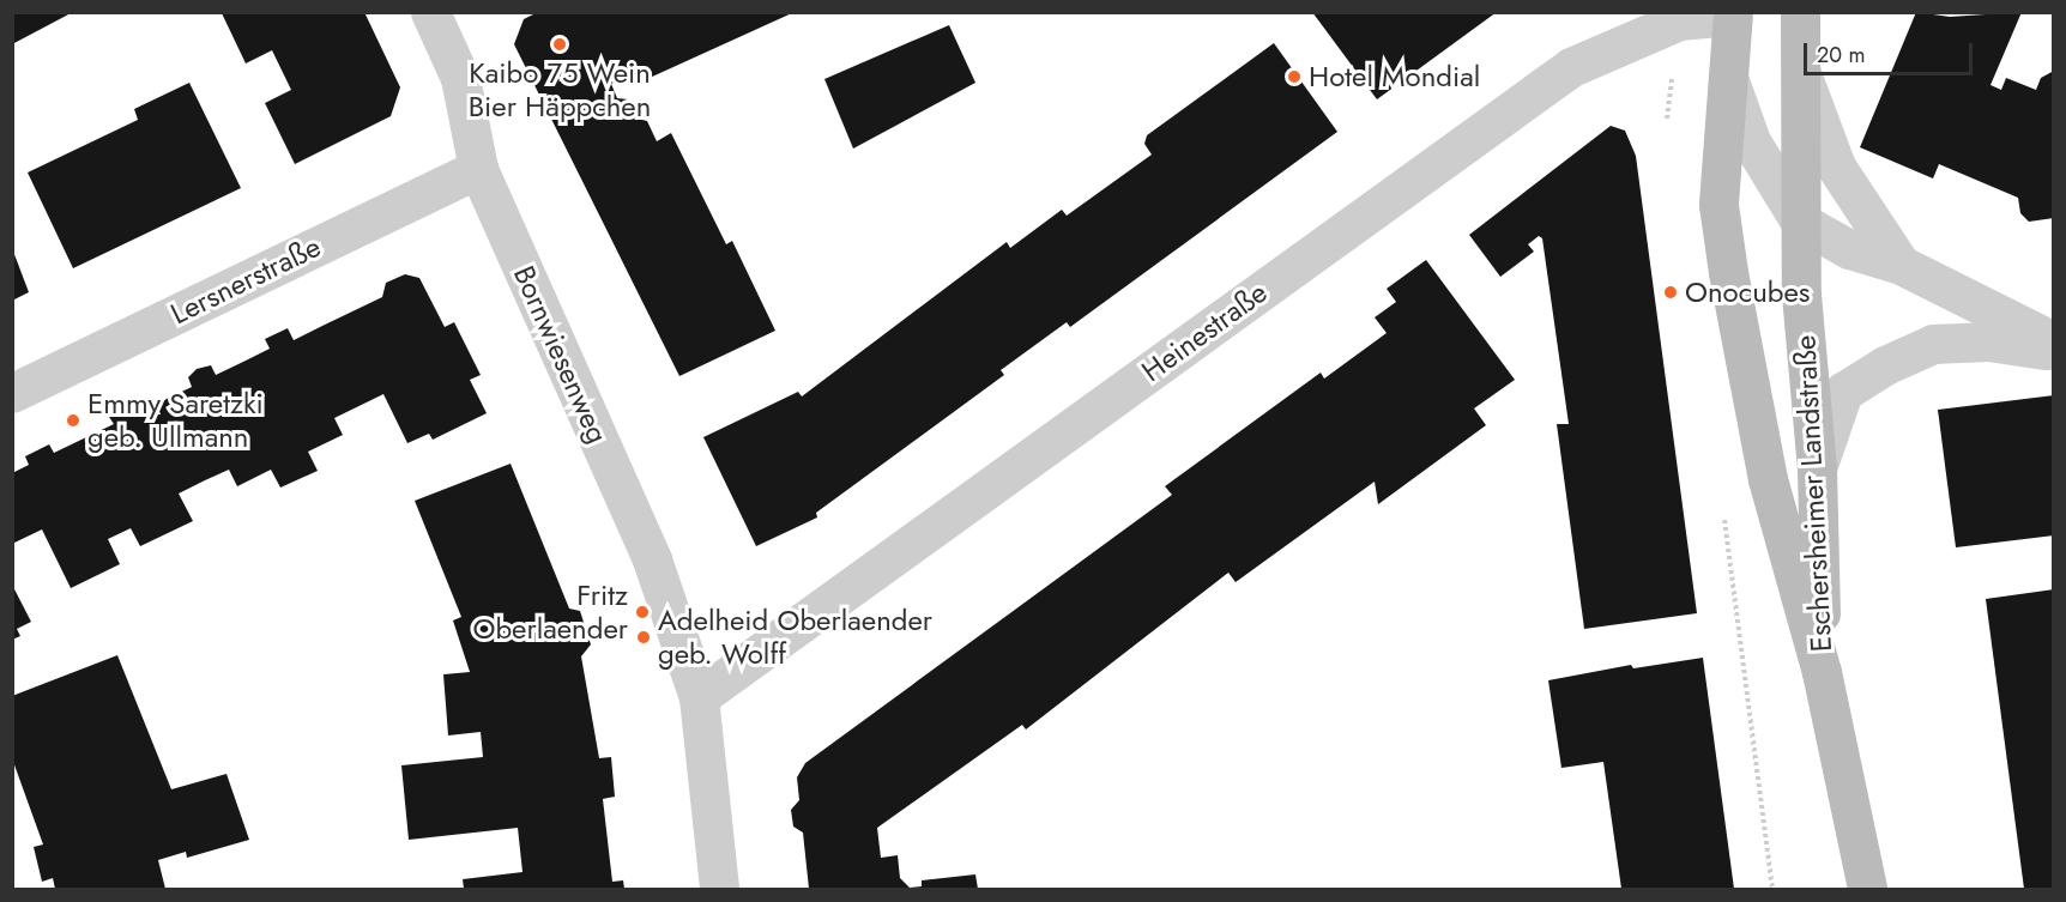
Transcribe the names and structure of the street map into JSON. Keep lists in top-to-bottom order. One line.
{"streets":{"main road":["Eschersheimer Landstraße"],"street":["Lersnerstraße","Heinestraße","Bornwiesenweg"]},"crossings":[["Lersnerstraße","Bornwiesenweg"],["Heinestraße","Bornwiesenweg"],["Heinestraße","Eschersheimer Landstraße"]],"places":["Kaibo 75 Wein Bier Häppchen","Hotel Mondial","Onocubes","Emmy Saretzki geb. Ullmann","Fritz Oberlaender","Adelheid Oberlaender geb. Wolff"],"scale_bar":"20 m"}
